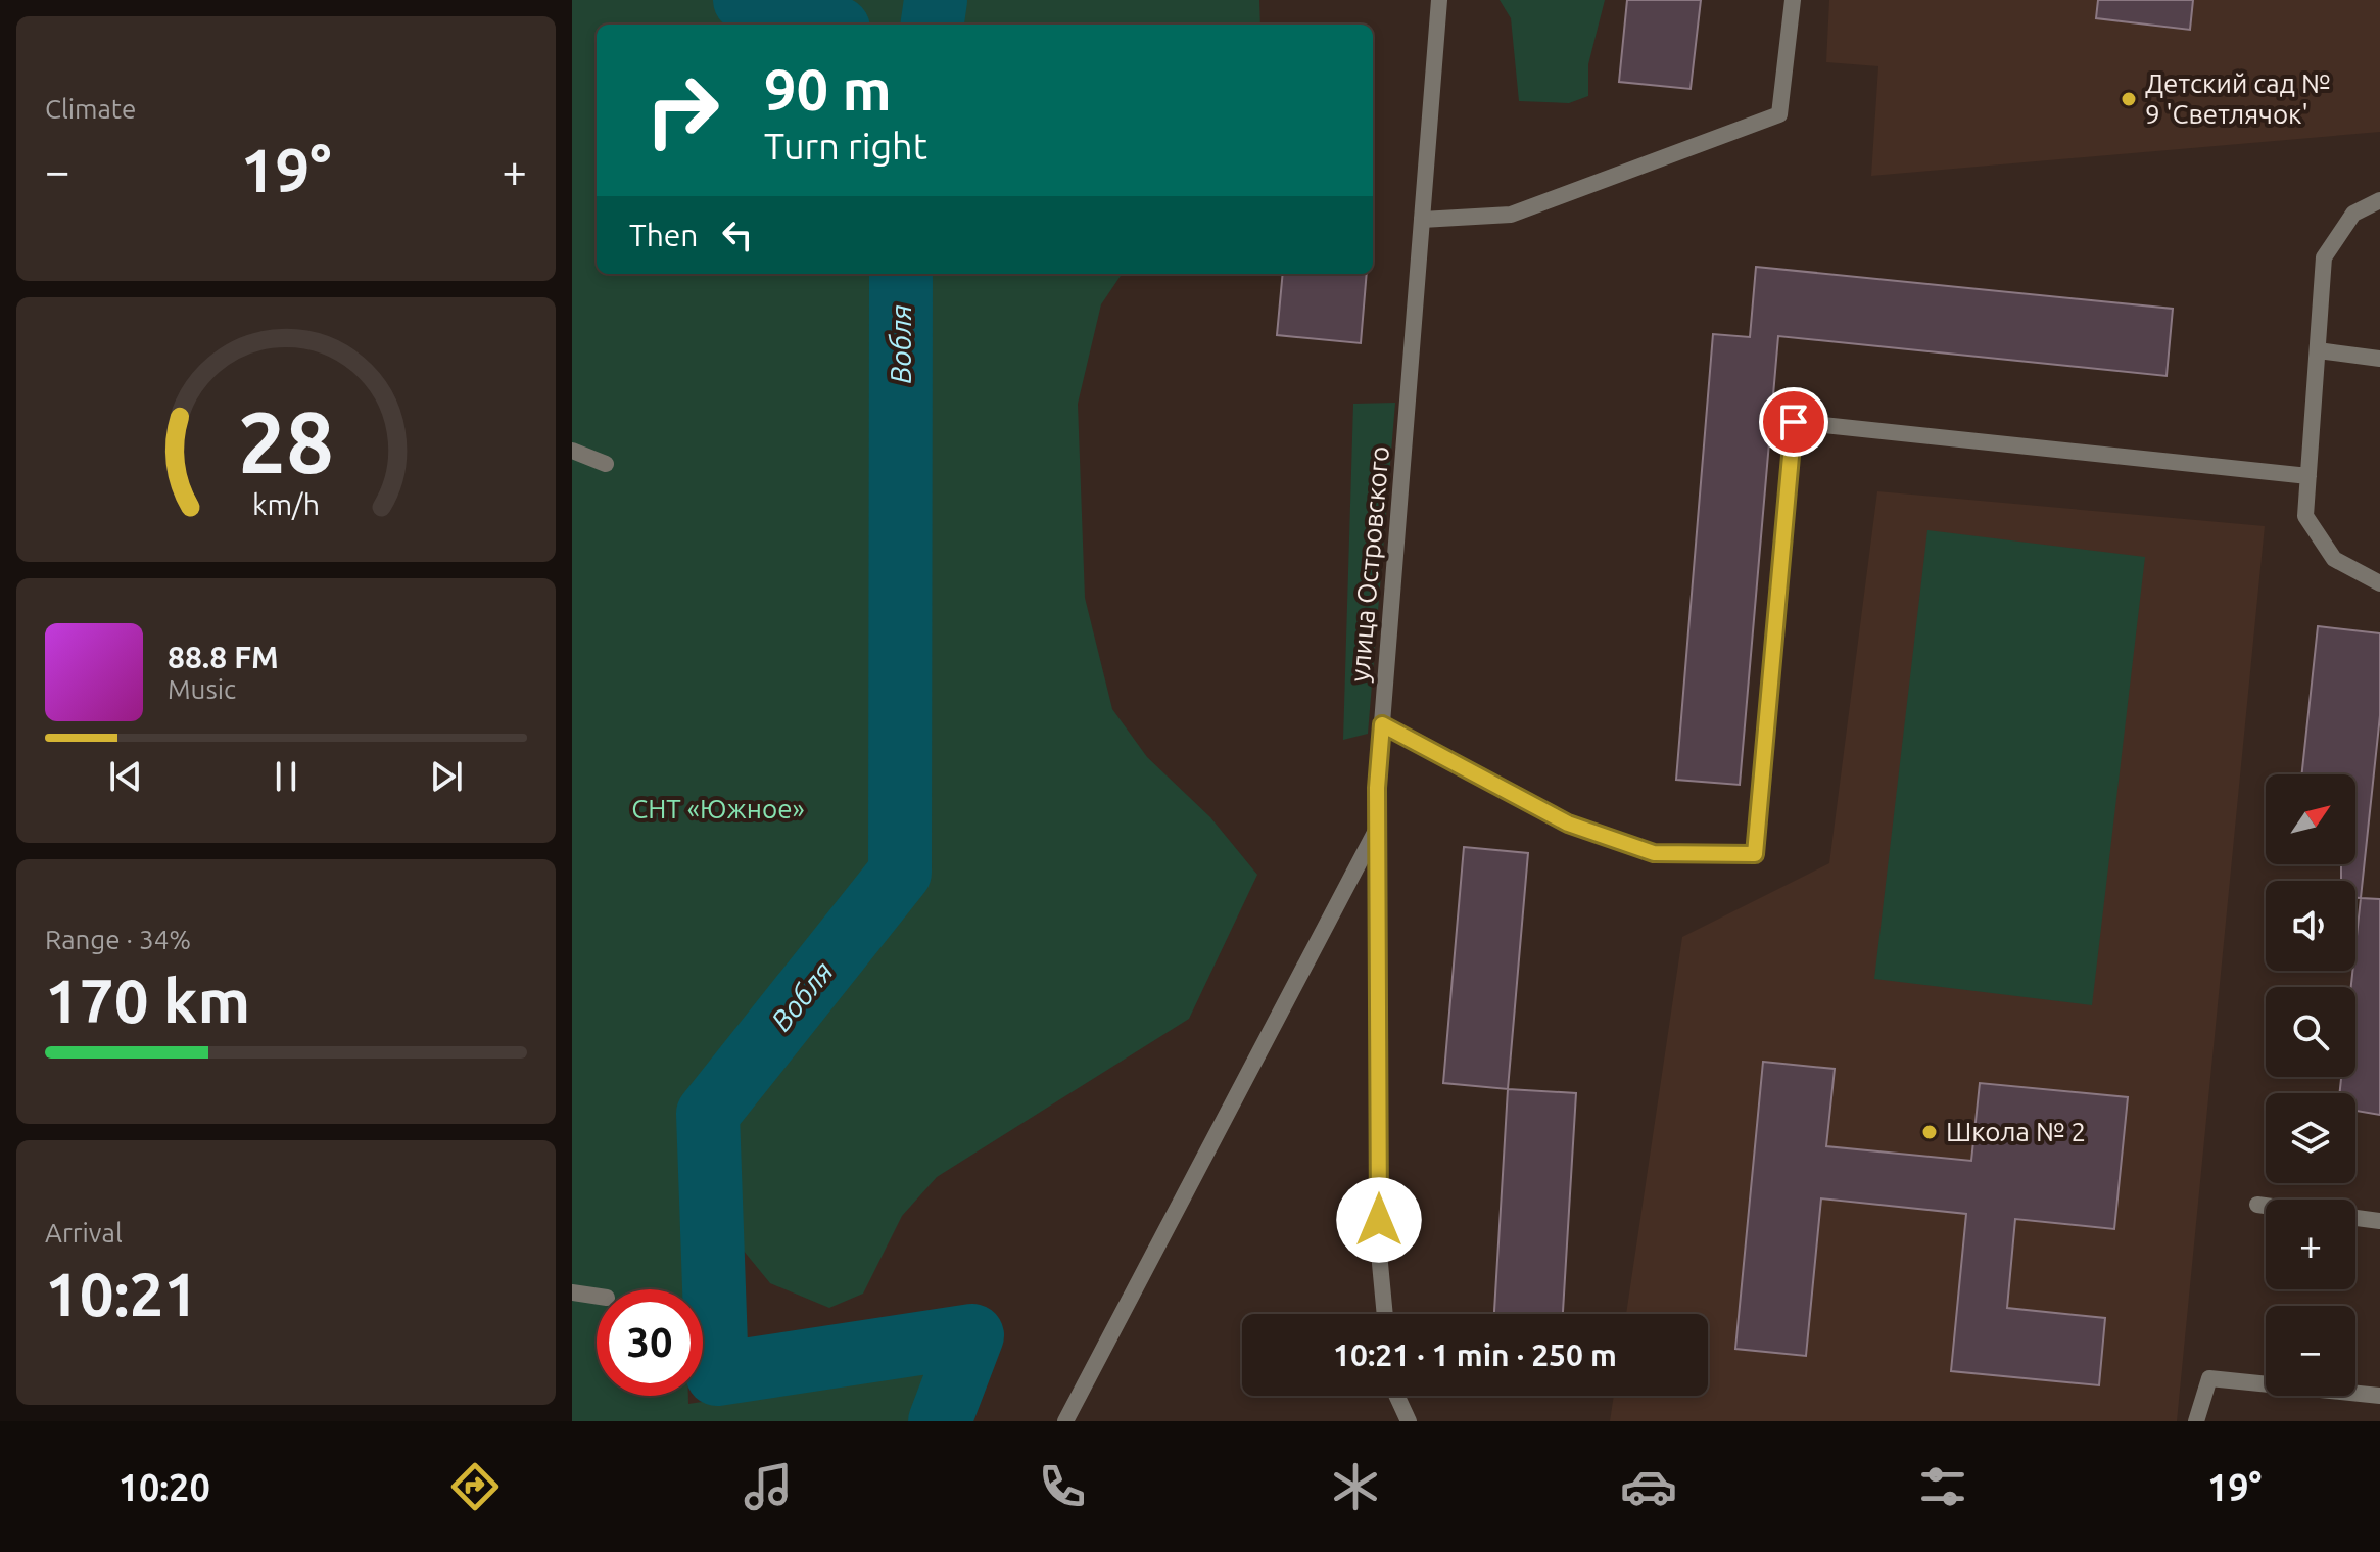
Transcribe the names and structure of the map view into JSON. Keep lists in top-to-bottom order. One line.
{"streets":{"street":["улица Островского"]},"water":["Вобля"],"parks":["СНТ «Южное»"],"places":["Детский сад № 9 'Светлячок'","Школа № 2"],"north":"top right","page":{"tile":["Climate",["Range · 34%","170 km"],["Arrival","10:21"]],"turn":["90 m","Turn right"],"heat":["−","19°","+"],"then":"Then","song":["88.8 FM","Music"],"map_buttons":["+","−"],"limit":"30","trip":"10:21 · 1 min · 250 m","tabs":["10:20","19°"],"gauge":["28","km/h"]}}
